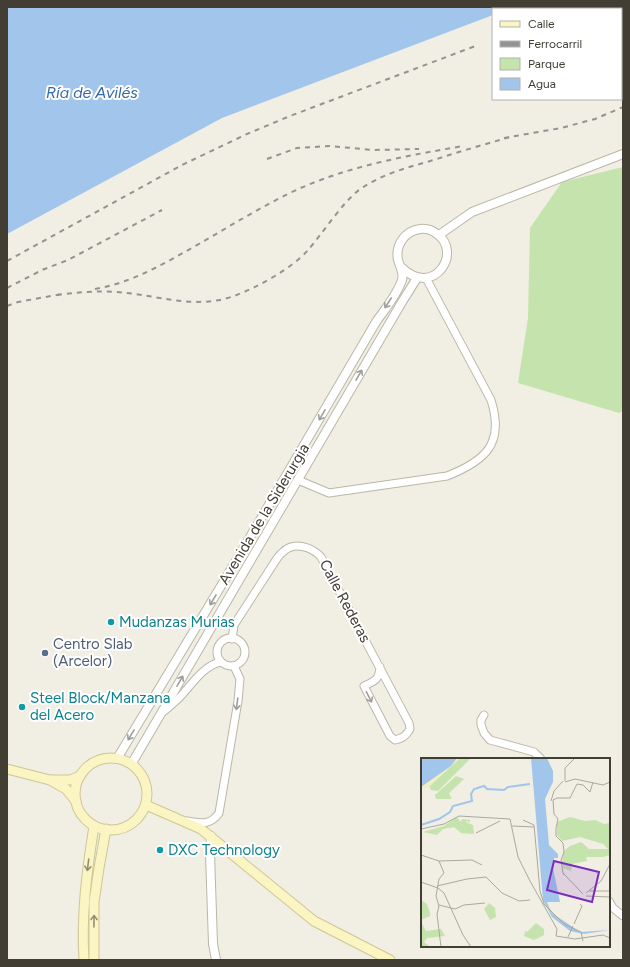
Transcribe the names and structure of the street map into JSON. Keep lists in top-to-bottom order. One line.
{"streets":{"street":["Avenida de la Siderurgia","Calle Rederas"]},"water":["Ría de Avilés"],"places":["Mudanzas Murias","Centro Slab (Arcelor)","Steel Block/Manzana del Acero","DXC Technology"],"legend":["Calle","Ferrocarril","Parque","Agua"]}
